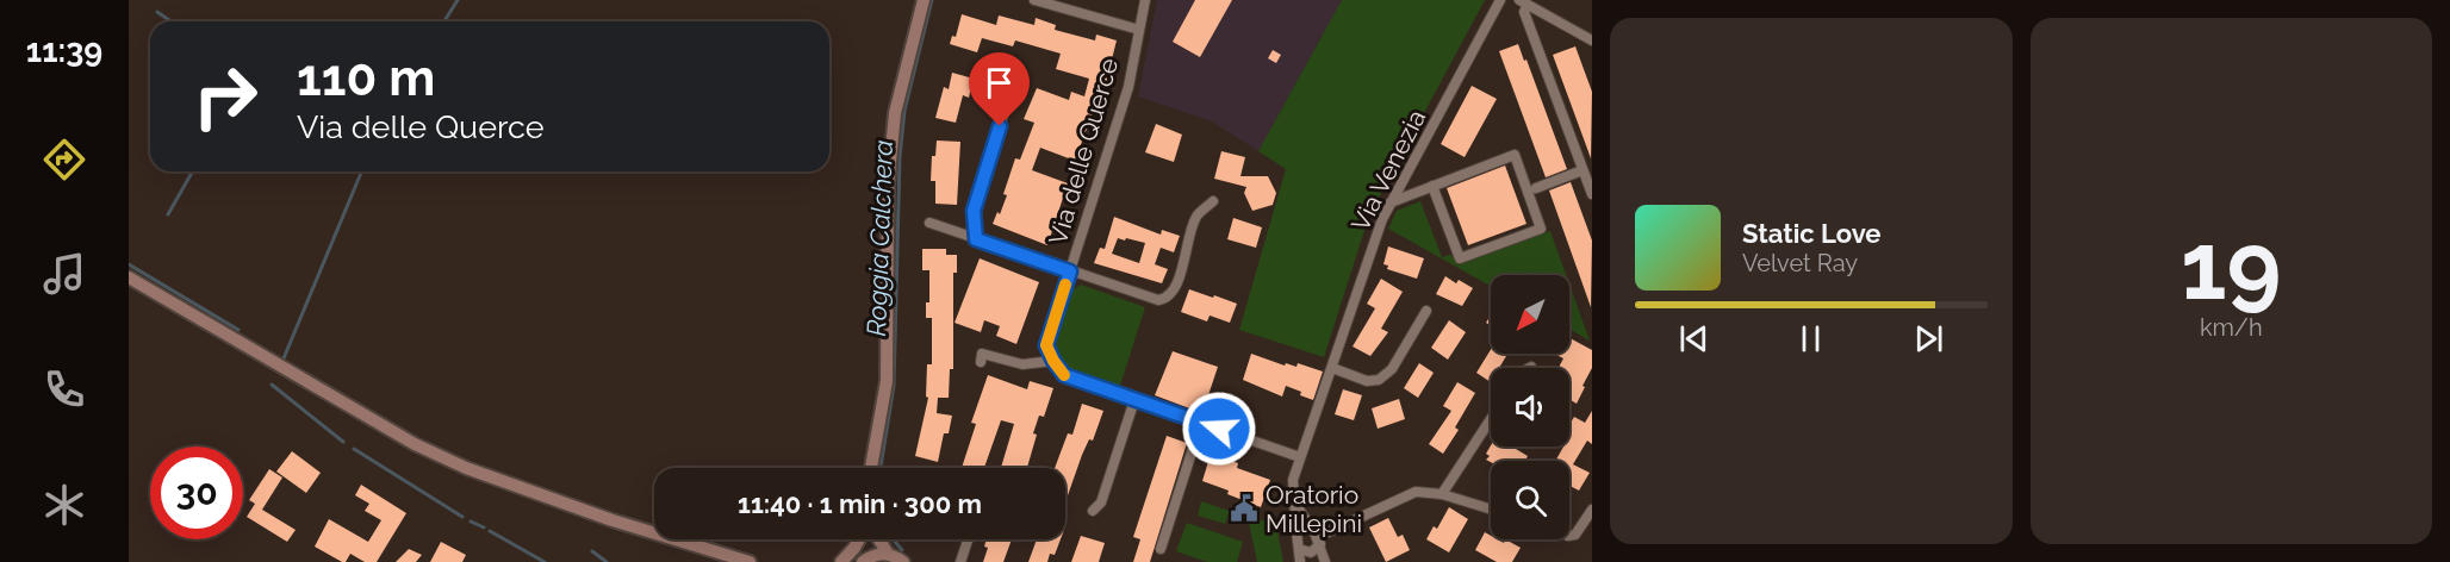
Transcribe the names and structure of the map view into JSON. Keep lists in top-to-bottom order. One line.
{"streets":{"street":["Via delle Querce","Via Venezia"]},"water":["Roggia Calchera"],"places":{"public building":["Oratorio Millepini"]},"north":"bottom left","page":{"tabs":"11:39","tile":["19","km/h"],"turn":["110 m","Via delle Querce"],"song":["Static Love","Velvet Ray"],"limit":"30","trip":"11:40 · 1 min · 300 m"}}
